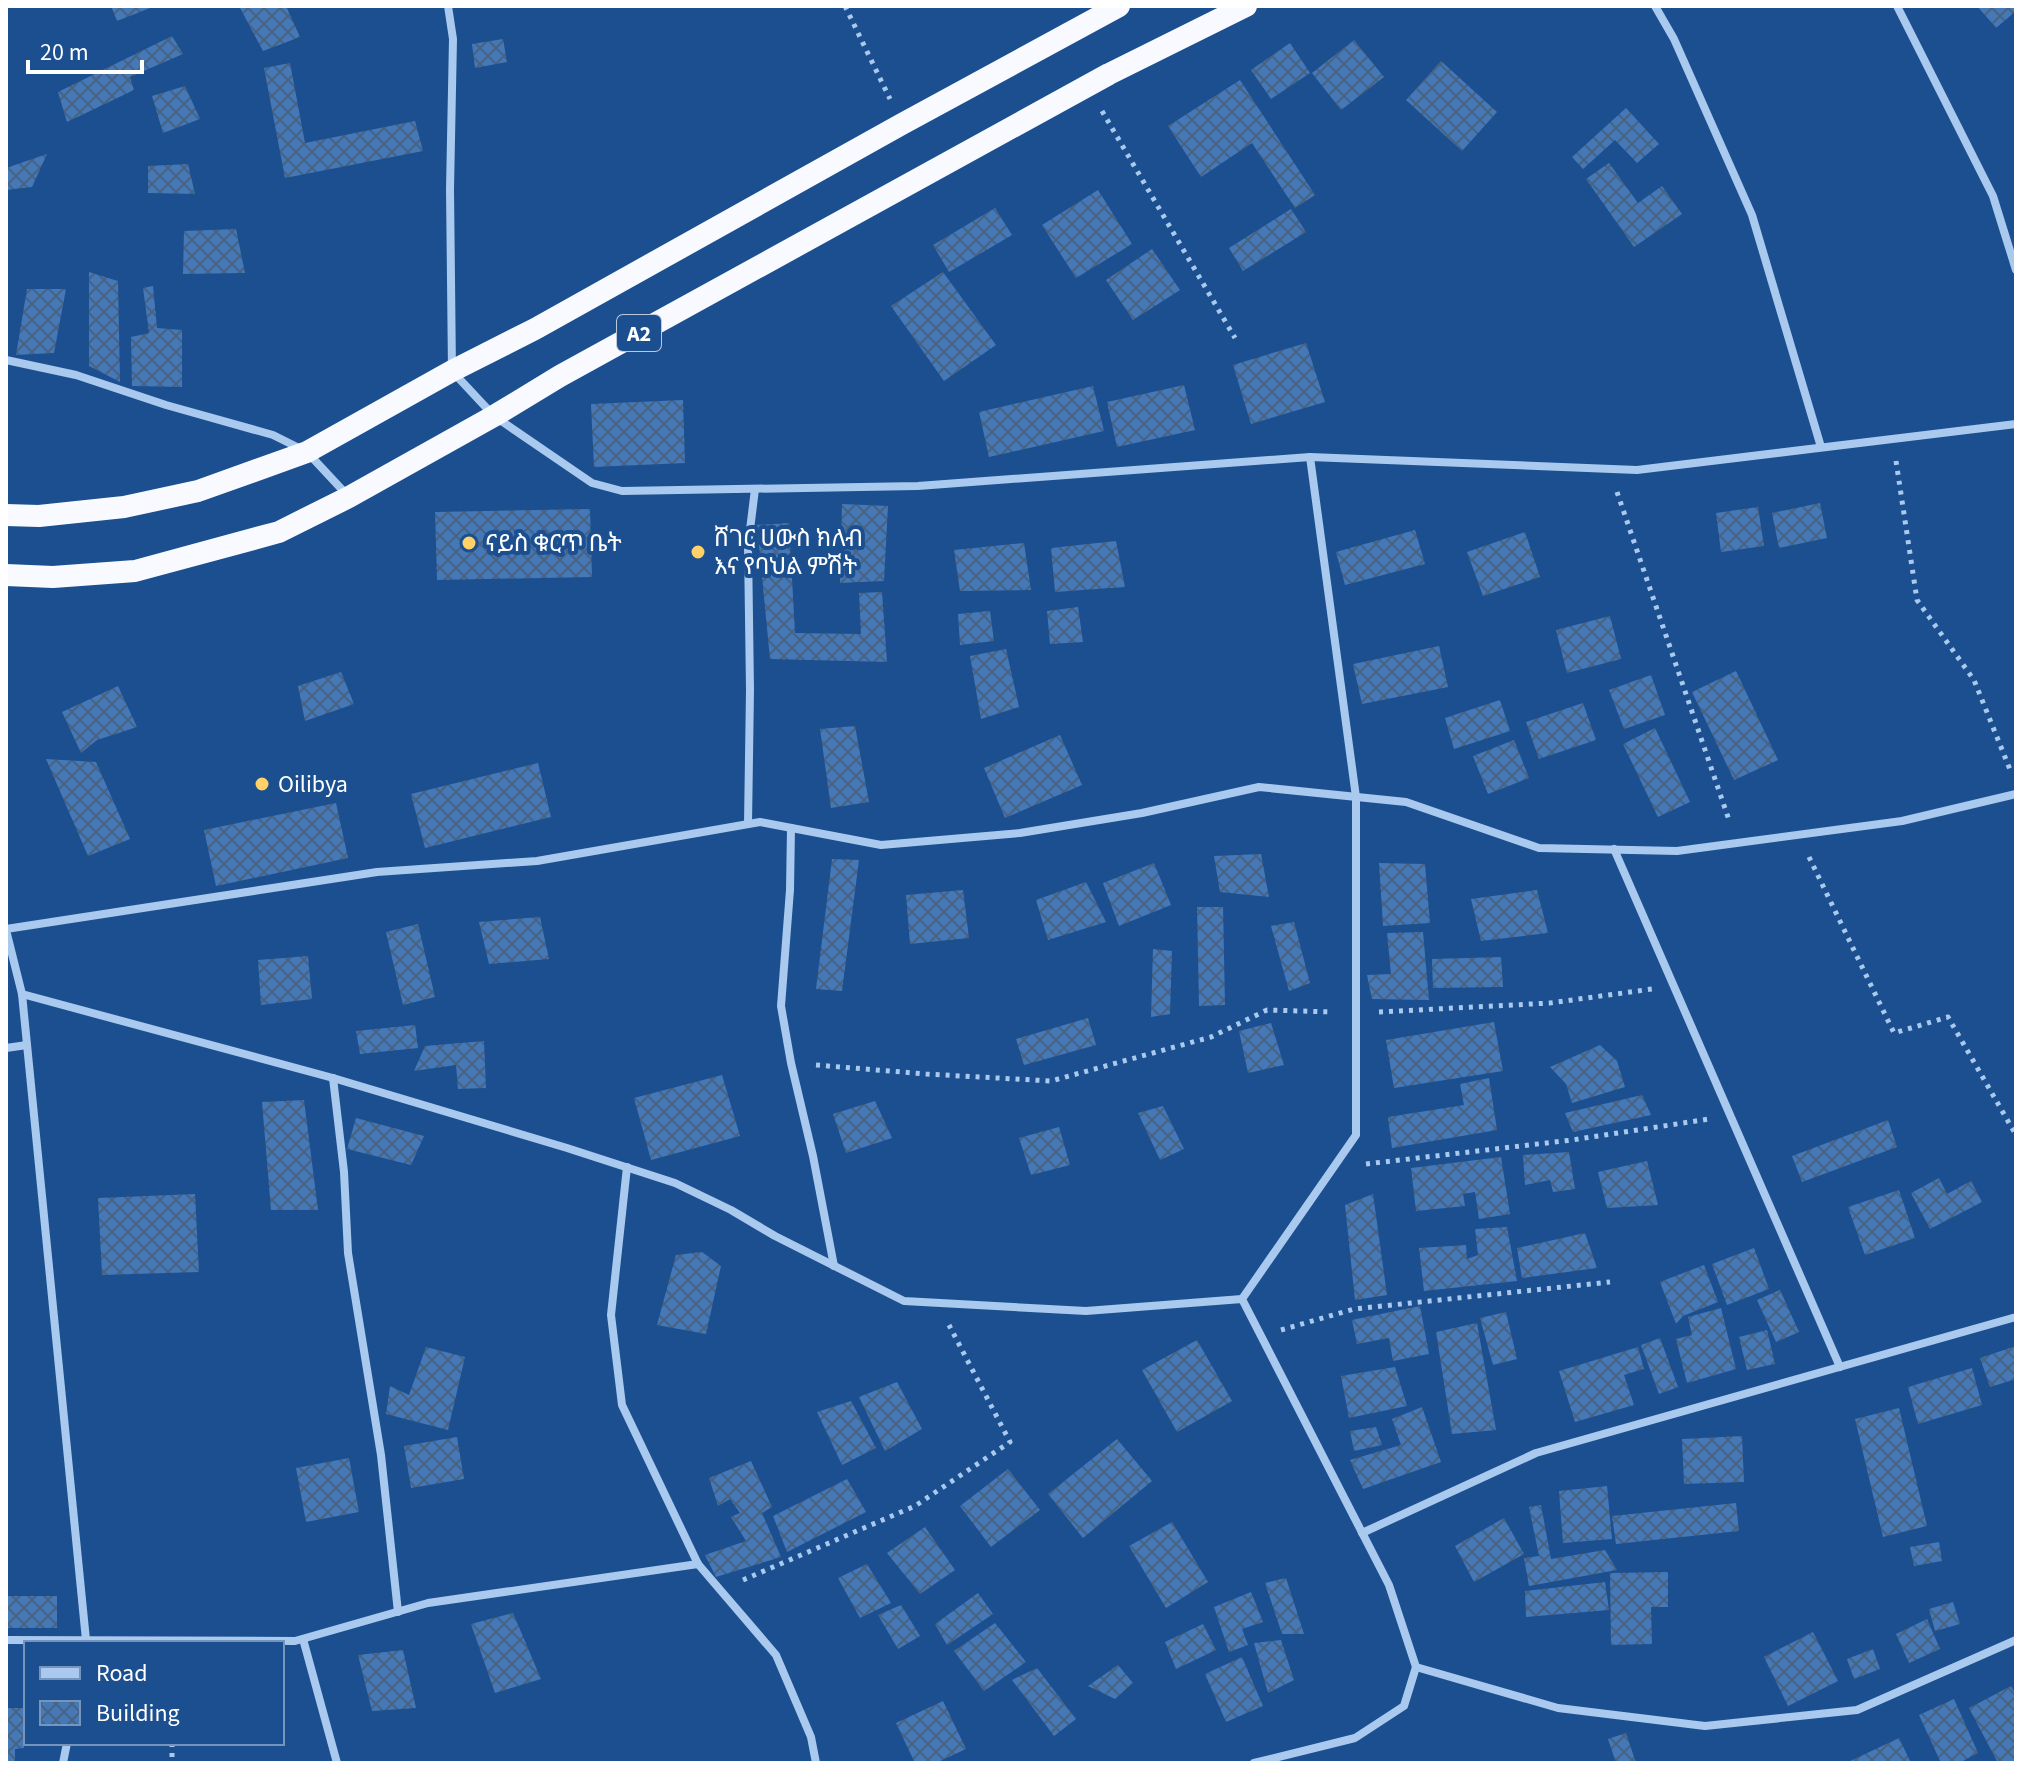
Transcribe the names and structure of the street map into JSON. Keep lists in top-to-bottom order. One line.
{"streets":{"highway":["A2"]},"places":["ናይስ ቁርጥ ቤት","ሸገር ሀውስ ክለብ እና የባህል ምሽት","Oilibya"],"legend":["Road","Building"],"scale_bar":"20 m"}
